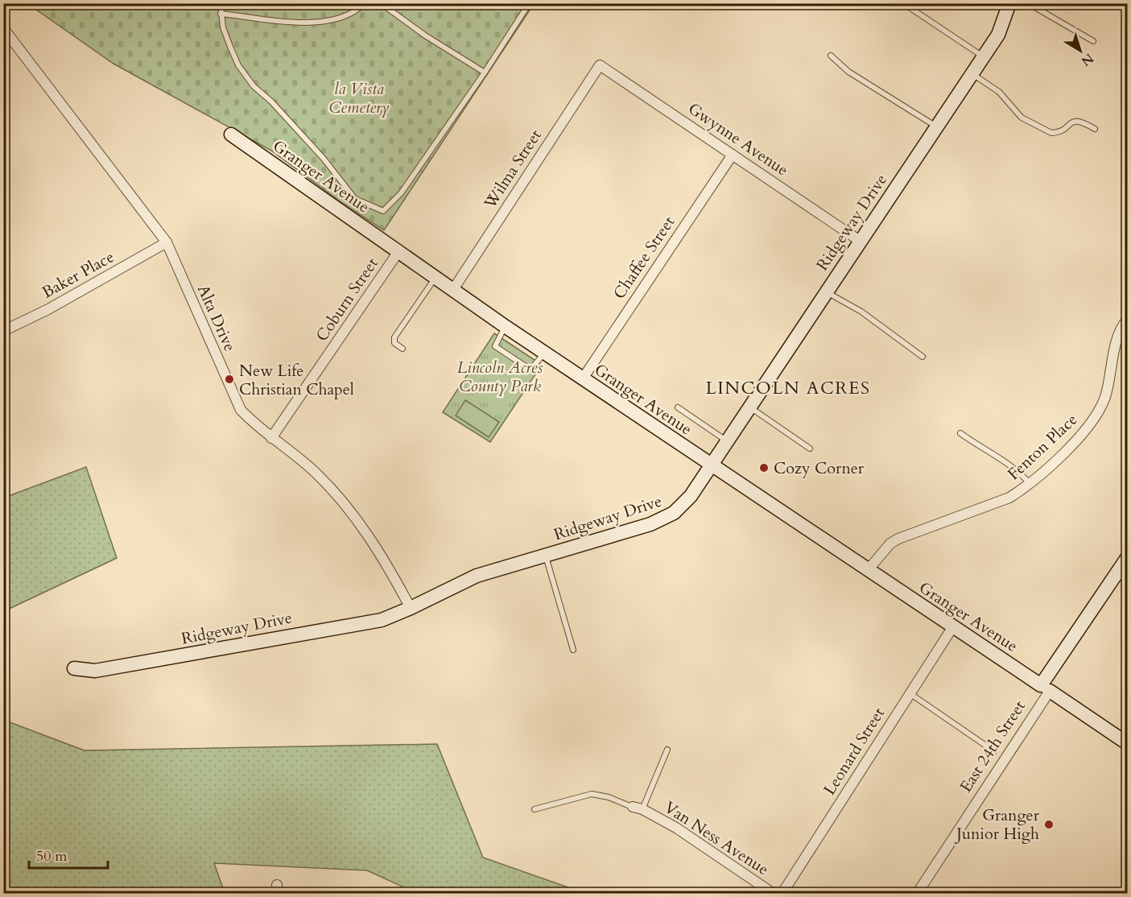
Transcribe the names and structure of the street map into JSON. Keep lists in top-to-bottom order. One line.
{"streets":{"street":["Gwynne Avenue","Wilma Street","Granger Avenue","Ridgeway Drive","Chaffee Street","Baker Place","Coburn Street","Alta Drive","Fenton Place","East 24th Street","Leonard Street","Van Ness Avenue"]},"crossings":[["Gwynne Avenue","Wilma Street"],["Gwynne Avenue","Ridgeway Drive"],["Gwynne Avenue","Chaffee Street"],["Wilma Street","Granger Avenue"],["Granger Avenue","Ridgeway Drive"],["Granger Avenue","Chaffee Street"],["Granger Avenue","Coburn Street"],["Granger Avenue","Fenton Place"],["Granger Avenue","East 24th Street"],["Granger Avenue","Leonard Street"],["Ridgeway Drive","Alta Drive"],["Baker Place","Alta Drive"],["Coburn Street","Alta Drive"],["Leonard Street","Van Ness Avenue"]],"districts":["LINCOLN ACRES"],"parks":["la Vista Cemetery","Lincoln Acres County Park"],"places":["New Life Christian Chapel","Cozy Corner","Granger Junior High"],"scale_bar":"50 m","north":"bottom right"}
